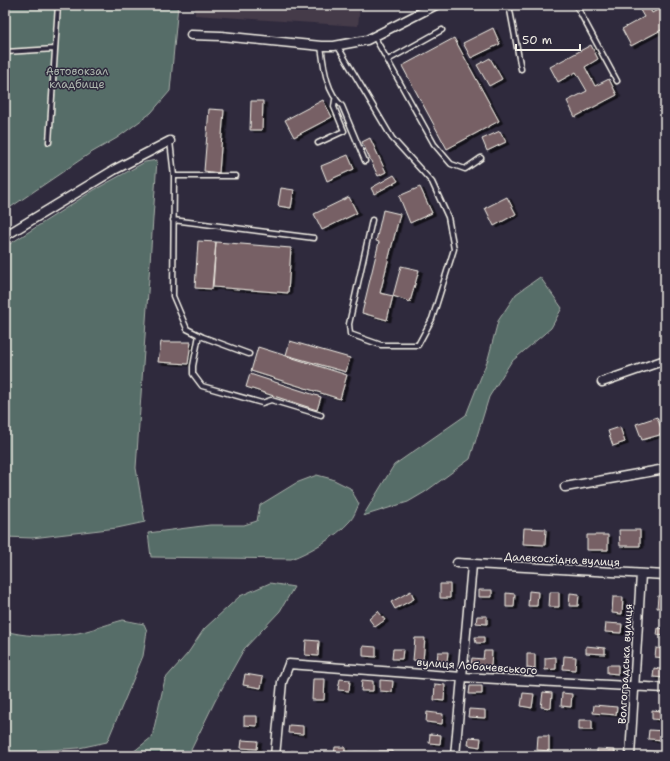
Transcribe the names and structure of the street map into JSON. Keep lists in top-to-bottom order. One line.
{"streets":{"street":["Далекосхідна вулиця","Волгоградська вулиця","вулиця Лобачевського"]},"crossings":[["Далекосхідна вулиця","Волгоградська вулиця"],["Волгоградська вулиця","вулиця Лобачевського"]],"parks":["Автовокзал кладбище"],"scale_bar":"50 m"}
